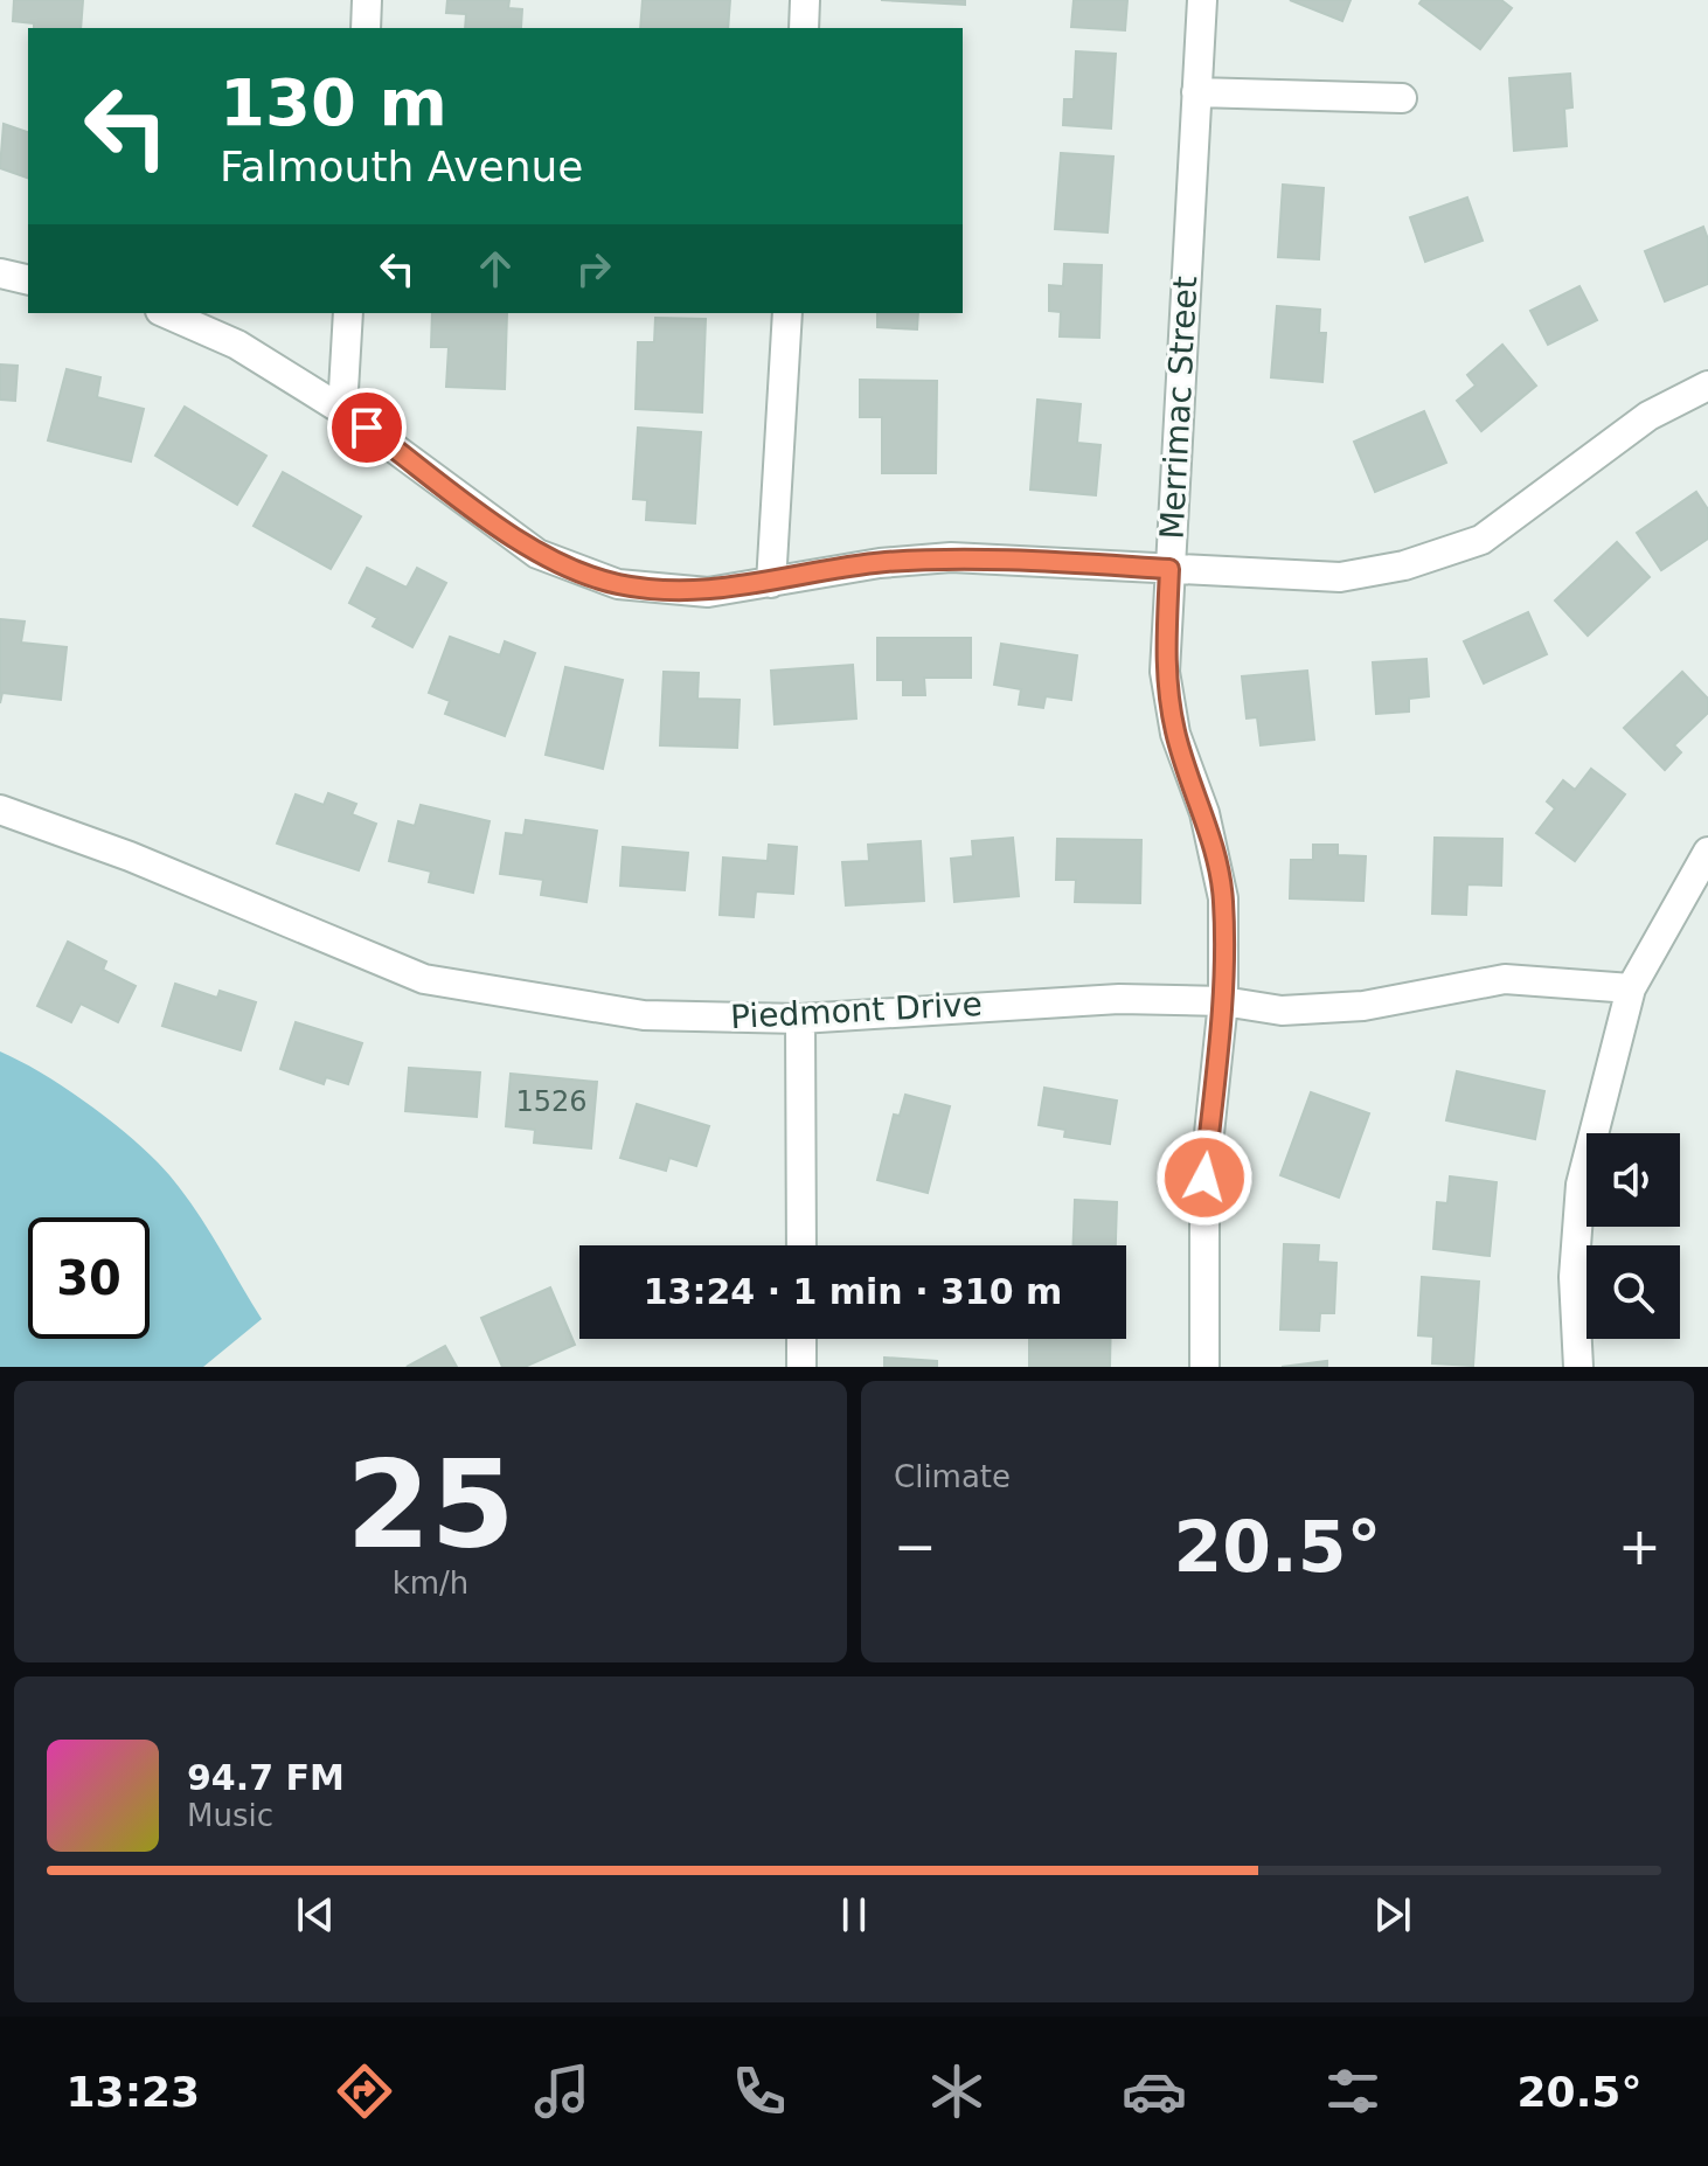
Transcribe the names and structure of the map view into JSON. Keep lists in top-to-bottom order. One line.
{"streets":{"street":["Merrimac Street","Piedmont Drive"]},"crossings":[["Merrimac Street","Piedmont Drive"]],"house_numbers":["1526"],"page":{"turn":["130 m","Falmouth Avenue"],"limit":"30","trip":"13:24 · 1 min · 310 m","tile":[["25","km/h"],"Climate"],"heat":["−","20.5°","+"],"song":["94.7 FM","Music"],"tabs":["13:23","20.5°"]}}
